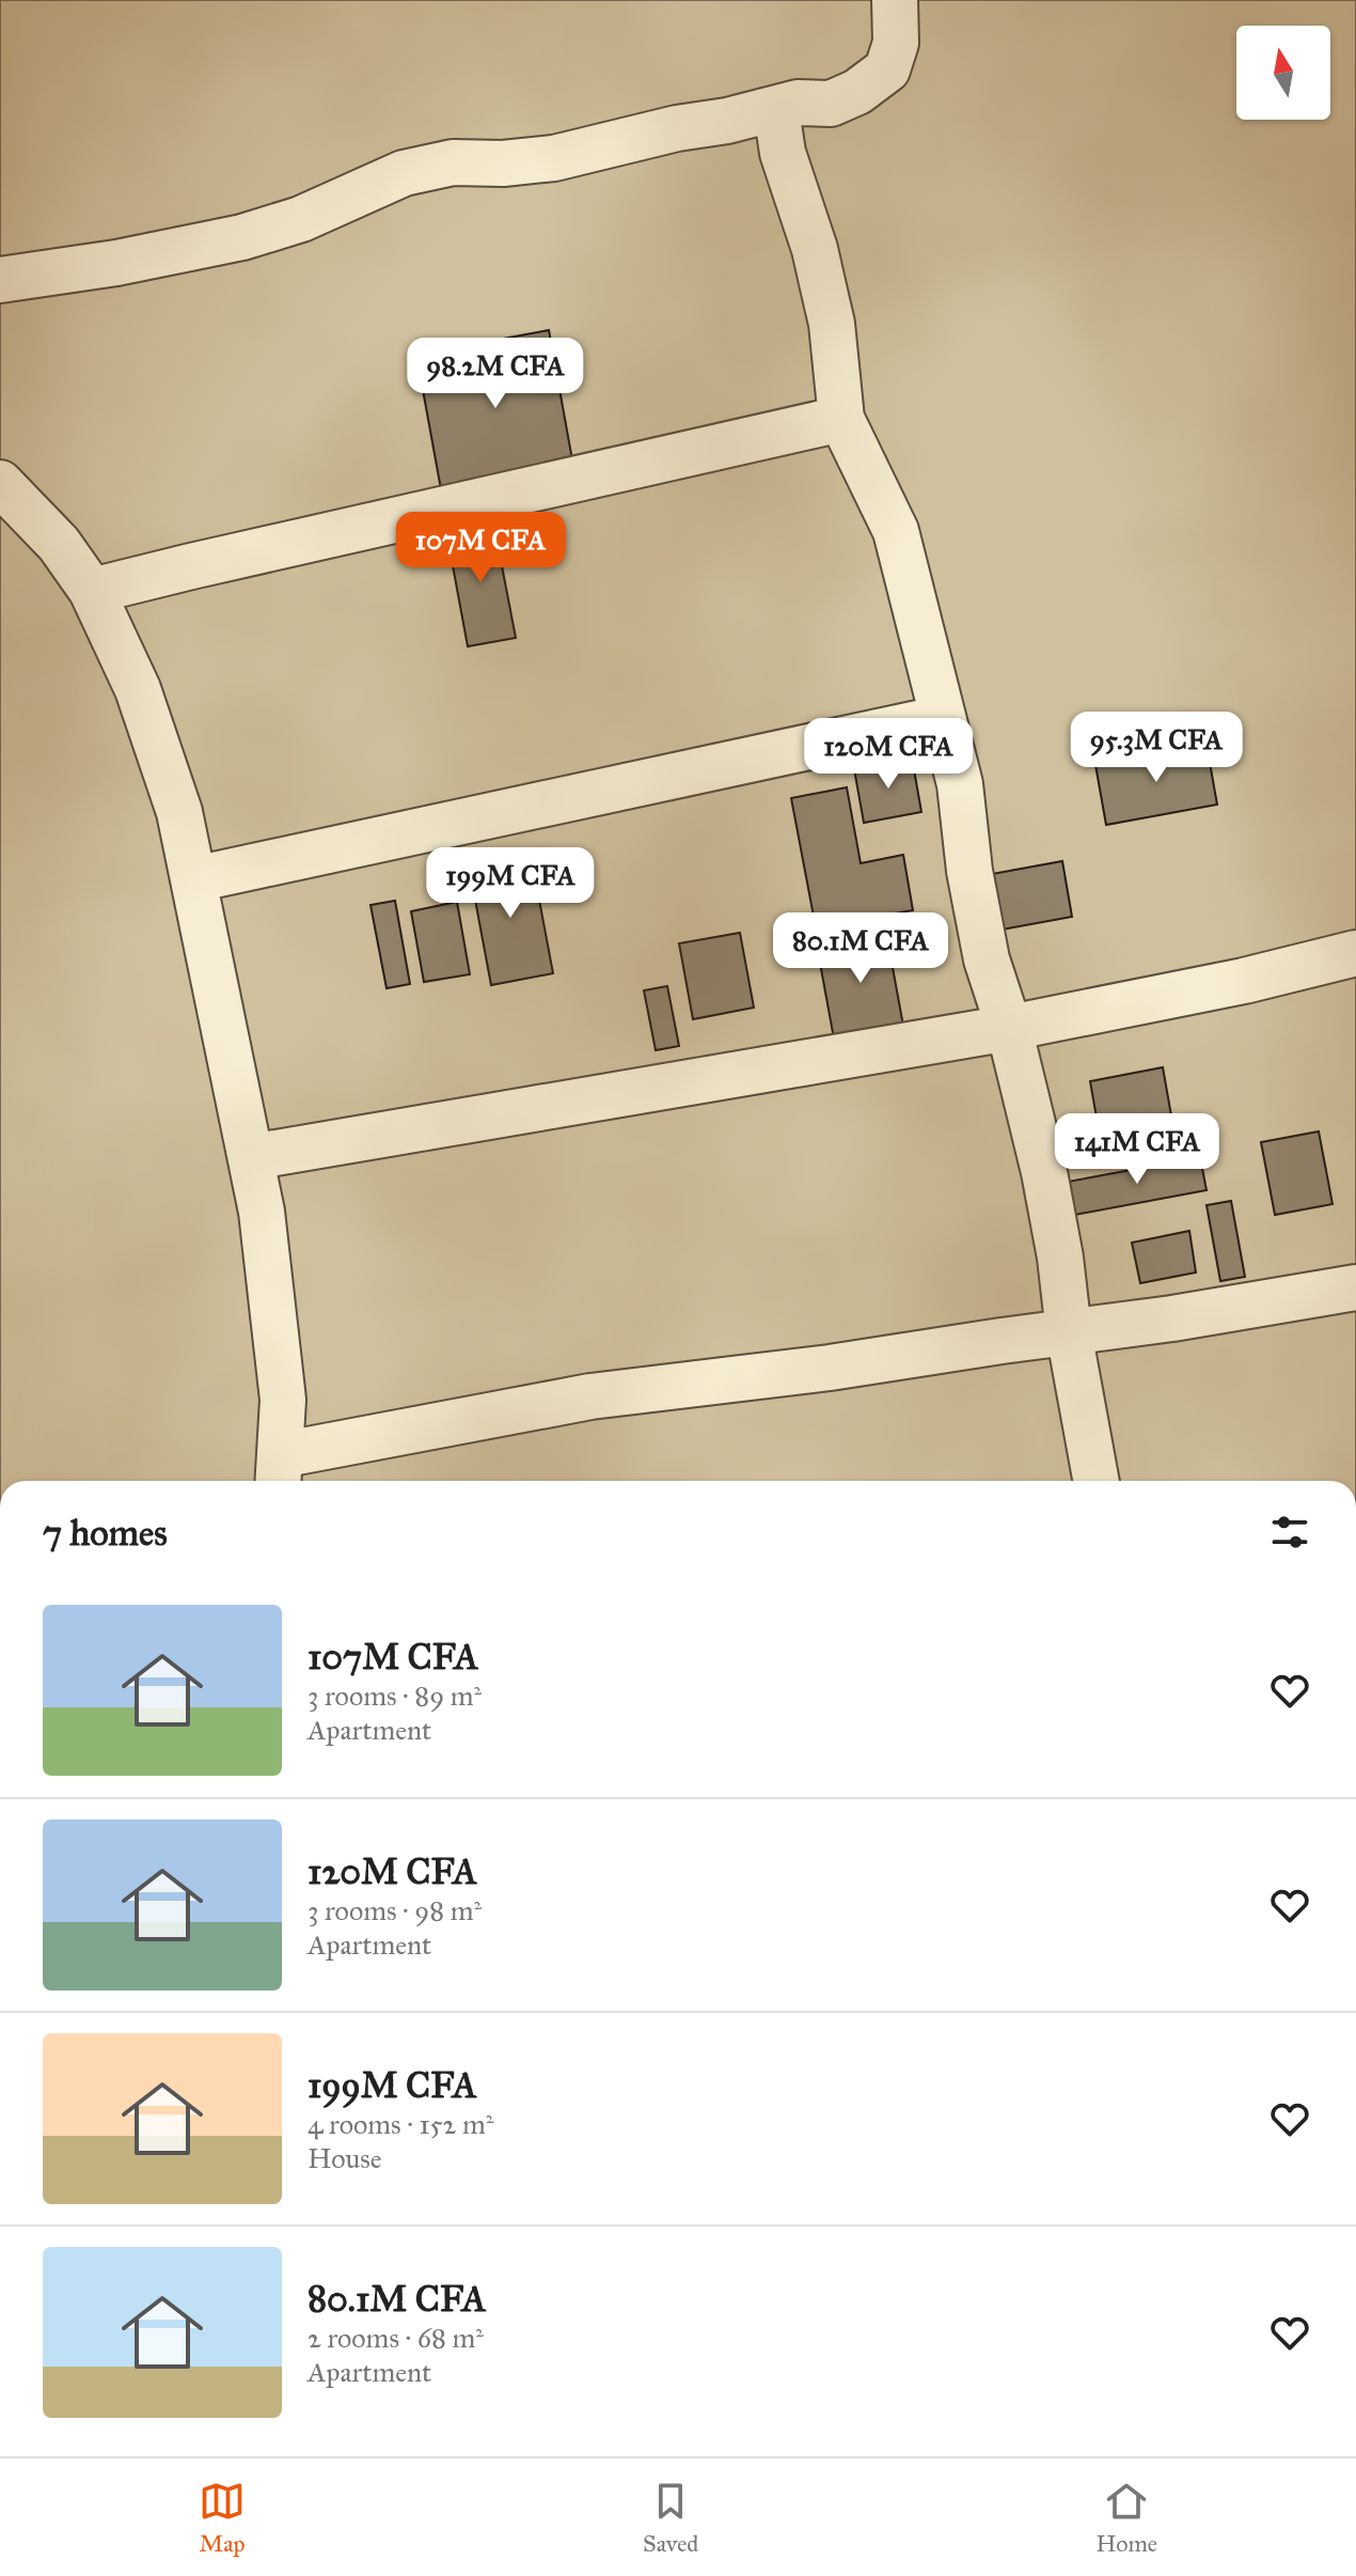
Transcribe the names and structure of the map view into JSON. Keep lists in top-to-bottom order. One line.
{"north":"top","page":{"price":["98.2M CFA","107M CFA","95.3M CFA","120M CFA","199M CFA","80.1M CFA","141M CFA"],"heading":"7 homes","list":[{"name":"107M CFA","note":"3 rooms · 89 m² · Apartment"},{"name":"120M CFA","note":"3 rooms · 98 m² · Apartment"},{"name":"199M CFA","note":"4 rooms · 152 m² · House"},{"name":"80.1M CFA","note":"2 rooms · 68 m² · Apartment"}],"tabs":["Map","Saved","Home"]}}
